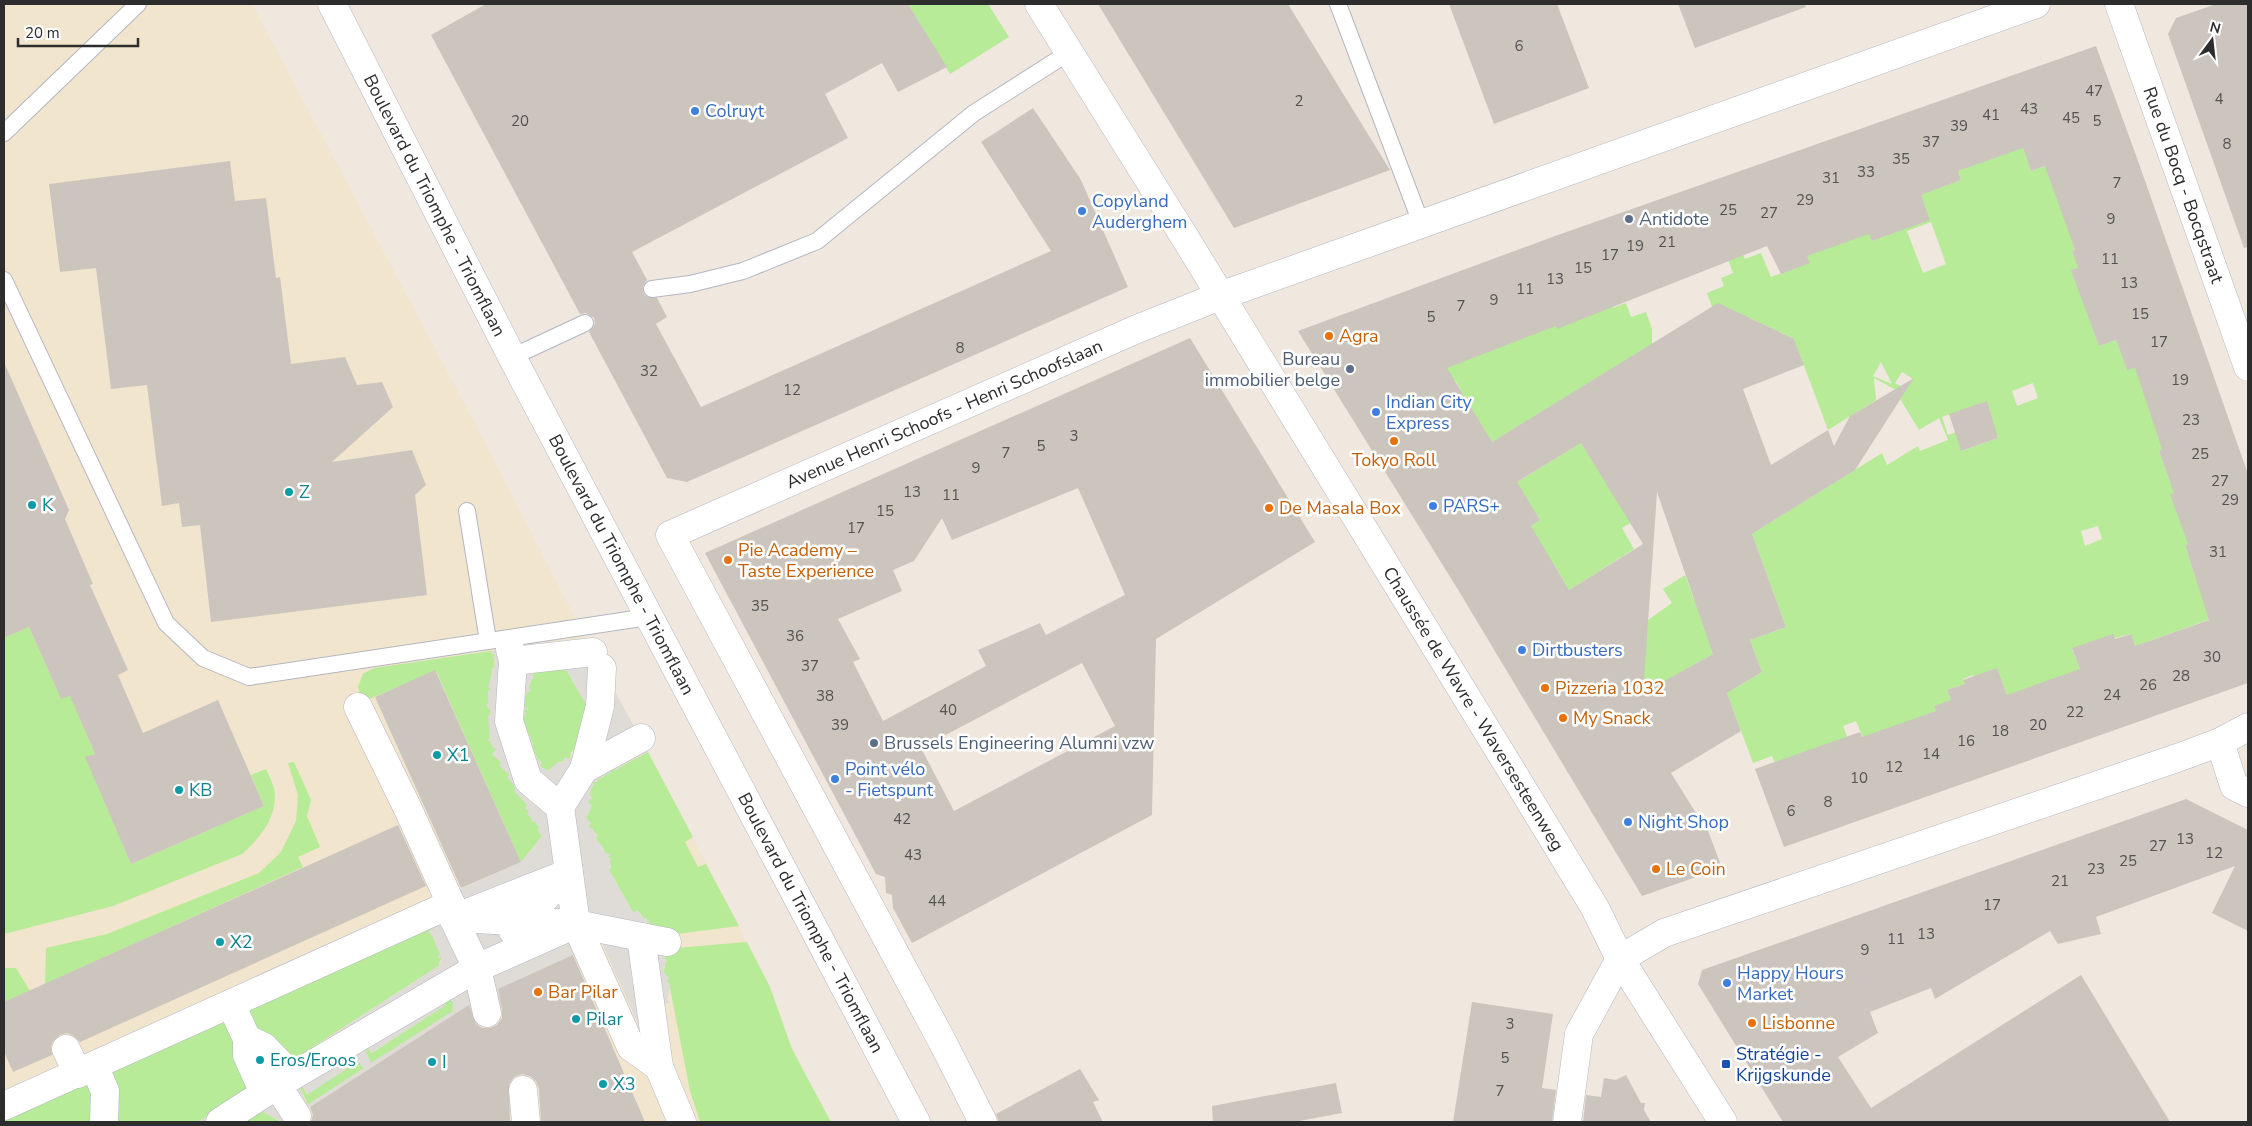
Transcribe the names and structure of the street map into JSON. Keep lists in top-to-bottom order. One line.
{"streets":{"street":["Rue du Bocq - Bocqstraat","Boulevard du Triomphe - Triomflaan","Avenue Henri Schoofs - Henri Schoofslaan","Chaussée de Wavre - Waversesteenweg"]},"crossings":[["Avenue Henri Schoofs - Henri Schoofslaan","Chaussée de Wavre - Waversesteenweg"]],"places":{"other":["Colruyt","Copyland Auderghem","Antidote","Agra","Bureau immobilier belge","Indian City Express","Tokyo Roll","Z","K","PARS+","De Masala Box","Pie Academy – Taste Experience","Dirtbusters","Pizzeria 1032","My Snack","Brussels Engineering Alumni vzw","X1","Point vélo - Fietspunt","KB","Night Shop","Le Coin","X2","Happy Hours Market","Bar Pilar","Pilar","Lisbonne","Eros/Eroos","I","X3"],"transit":["Stratégie - Krijgskunde"]},"house_numbers":["6","47","4","2","43","41","45","20","5","39","37","8","35","33","31","7","29","25","27","9","21","19","17","11","15","13","13","11","9","7","15","5","17","8","32","19","12","23","3","5","7","25","9","27","13","11","29","15","17","31","35","36","30","37","28","26","24","38","40","22","39","20","18","16","14","12","10","8","6","42","13","27","12","43","25","23","21","44","17","13","11","9","3","5","7"],"scale_bar":"20 m","north":"top"}
